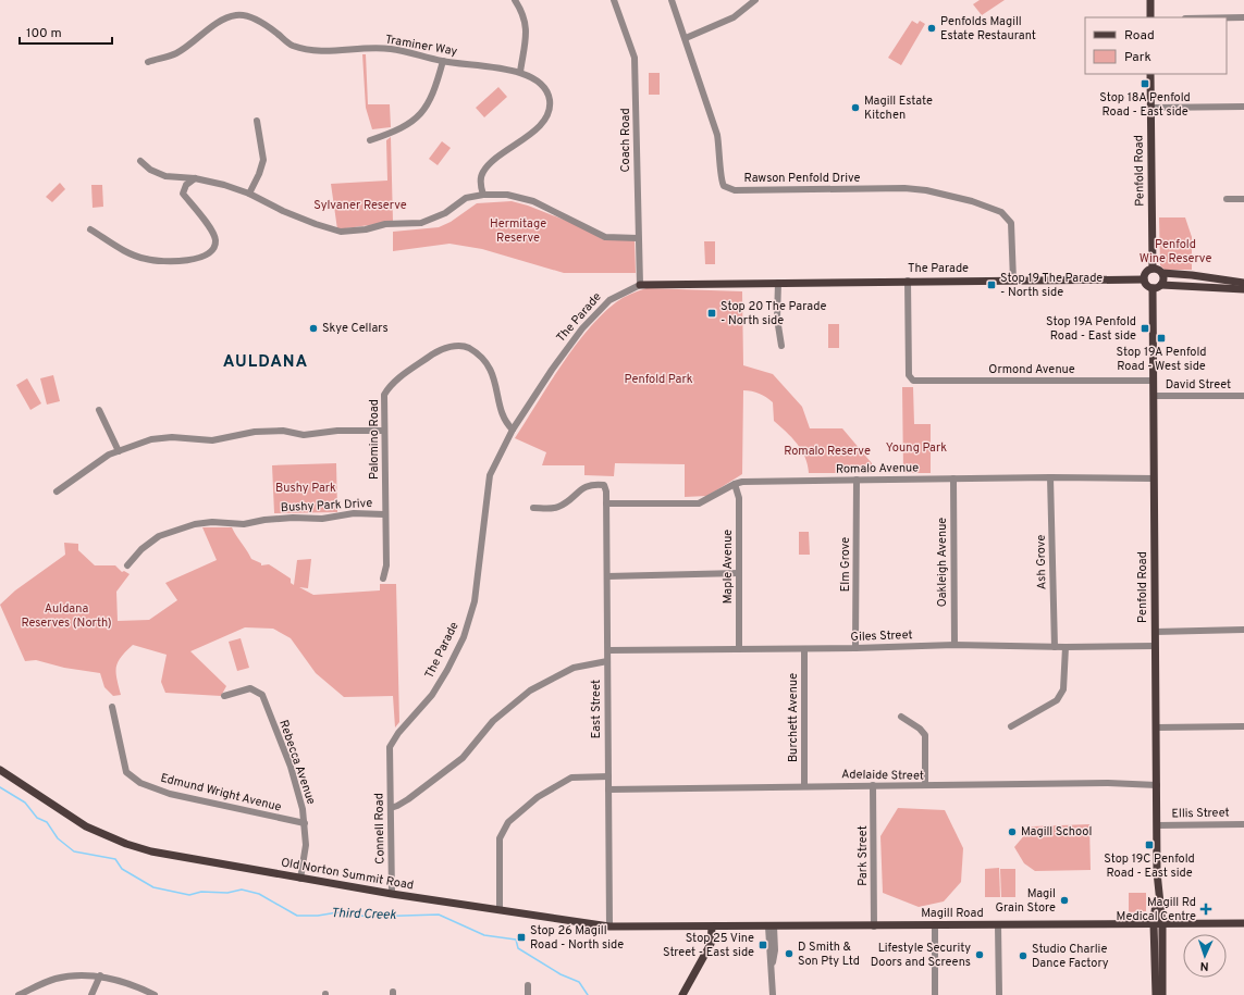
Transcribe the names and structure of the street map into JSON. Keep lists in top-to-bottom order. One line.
{"streets":{"main road":["Penfold Road","The Parade","Old Norton Summit Road","Magill Road"],"street":["Traminer Way","Coach Road","Rawson Penfold Drive","Ormond Avenue","David Street","Palomino Road","Romalo Avenue","Bushy Park Drive","Oakleigh Avenue","Ash Grove","Elm Grove","Maple Avenue","Giles Street","East Street","Burchett Avenue","Rebecca Avenue","Adelaide Street","Edmund Wright Avenue","Ellis Street","Connell Road","Park Street"]},"crossings":[["Coach Road","The Parade"],["Penfold Road","The Parade"],["Penfold Road","Ormond Avenue"],["Penfold Road","David Street"],["Penfold Road","Romalo Avenue"],["Penfold Road","Giles Street"],["Penfold Road","Adelaide Street"],["Penfold Road","Ellis Street"],["Penfold Road","Magill Road"],["Rawson Penfold Drive","The Parade"],["The Parade","Ormond Avenue"],["The Parade","Palomino Road"],["The Parade","Connell Road"],["Palomino Road","Bushy Park Drive"],["Romalo Avenue","Oakleigh Avenue"],["Romalo Avenue","Ash Grove"],["Romalo Avenue","Elm Grove"],["Romalo Avenue","Maple Avenue"],["Romalo Avenue","East Street"],["Oakleigh Avenue","Giles Street"],["Ash Grove","Giles Street"],["Elm Grove","Giles Street"],["Maple Avenue","Giles Street"],["Giles Street","East Street"],["Giles Street","Burchett Avenue"],["East Street","Adelaide Street"],["East Street","Old Norton Summit Road"],["Burchett Avenue","Adelaide Street"],["Rebecca Avenue","Edmund Wright Avenue"],["Rebecca Avenue","Old Norton Summit Road"],["Adelaide Street","Park Street"],["Connell Road","Old Norton Summit Road"],["Park Street","Magill Road"],["Old Norton Summit Road","Magill Road"]],"districts":["AULDANA"],"water":["Third Creek"],"parks":["Sylvaner Reserve","Hermitage Reserve","Penfold Wine Reserve","Penfold Park","Young Park","Romalo Reserve","Bushy Park","Auldana Reserves (North)"],"places":{"other":["Penfolds Magill Estate Restaurant","Magill Estate Kitchen","Skye Cellars","Magill School","Magil Grain Store","D Smith & Son Pty Ltd","Lifestyle Security Doors and Screens","Studio Charlie Dance Factory"],"transit":["Stop 18A Penfold Road - East side","Stop 19 The Parade - North side","Stop 20 The Parade - North side","Stop 19A Penfold Road - East side","Stop 19A Penfold Road - West side","Stop 19C Penfold Road - East side","Stop 26 Magill Road - North side","Stop 25 Vine Street - East side"],"health":["Magill Rd Medical Centre"]},"legend":["Road","Park"],"scale_bar":"100 m","north":"bottom"}
